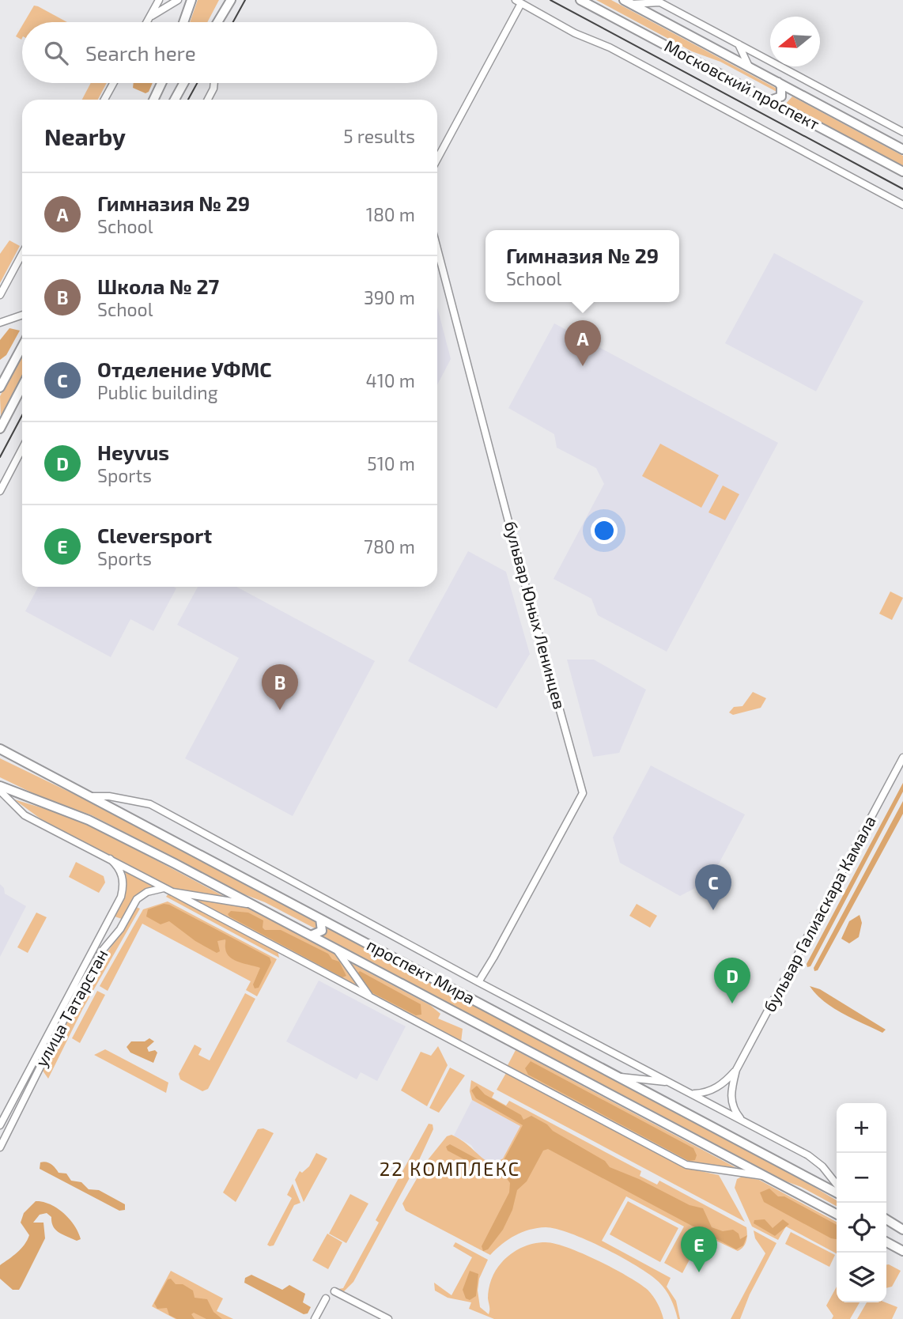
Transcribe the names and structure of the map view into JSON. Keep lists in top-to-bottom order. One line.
{"streets":{"main road":["Московский проспект","проспект Мира"],"street":["бульвар Юных Ленинцев","бульвар Галиаскара Камала","улица Татарстан"]},"districts":["22 КОМПЛЕКС"],"north":"left","page":{"search":"Search here","heading":["Nearby","5 results"],"list":[{"mark":"A","name":"Гимназия № 29","note":"School","value":"180 m"},{"mark":"B","name":"Школа № 27","note":"School","value":"390 m"},{"mark":"C","name":"Отделение УФМС","note":"Public building","value":"410 m"},{"mark":"D","name":"Heyvus","note":"Sports","value":"510 m"},{"mark":"E","name":"Cleversport","note":"Sports","value":"780 m"}],"popup":["Гимназия № 29","School"],"pins":["A","B","C","D","E"],"map_buttons":["+","−"]}}
